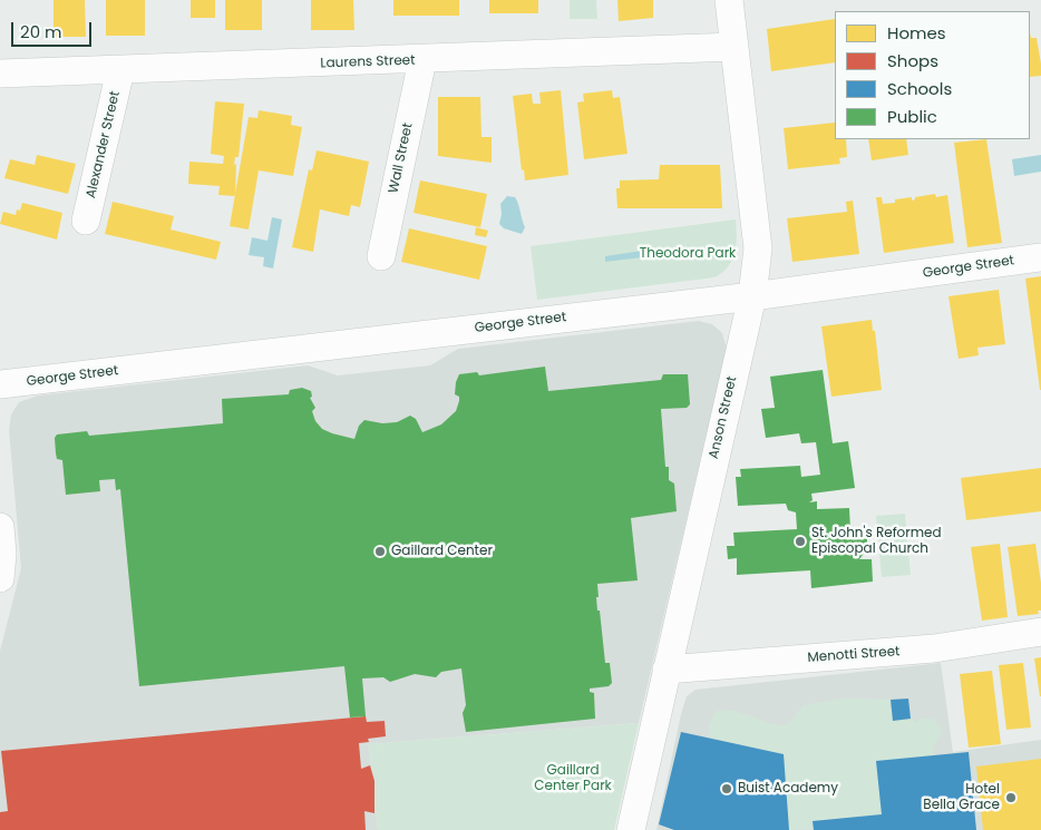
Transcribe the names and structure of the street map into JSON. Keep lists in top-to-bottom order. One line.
{"streets":{"street":["Laurens Street","Alexander Street","Wall Street","George Street","Anson Street","Menotti Street"]},"crossings":[["Laurens Street","Alexander Street"],["Laurens Street","Wall Street"],["Laurens Street","Anson Street"],["George Street","Anson Street"],["Anson Street","Menotti Street"]],"parks":["Theodora Park","Gaillard Center Park"],"places":["St. John's Reformed Episcopal Church","Gaillard Center","Buist Academy","Hotel Bella Grace"],"legend":["Homes","Shops","Schools","Public"],"scale_bar":"20 m"}
